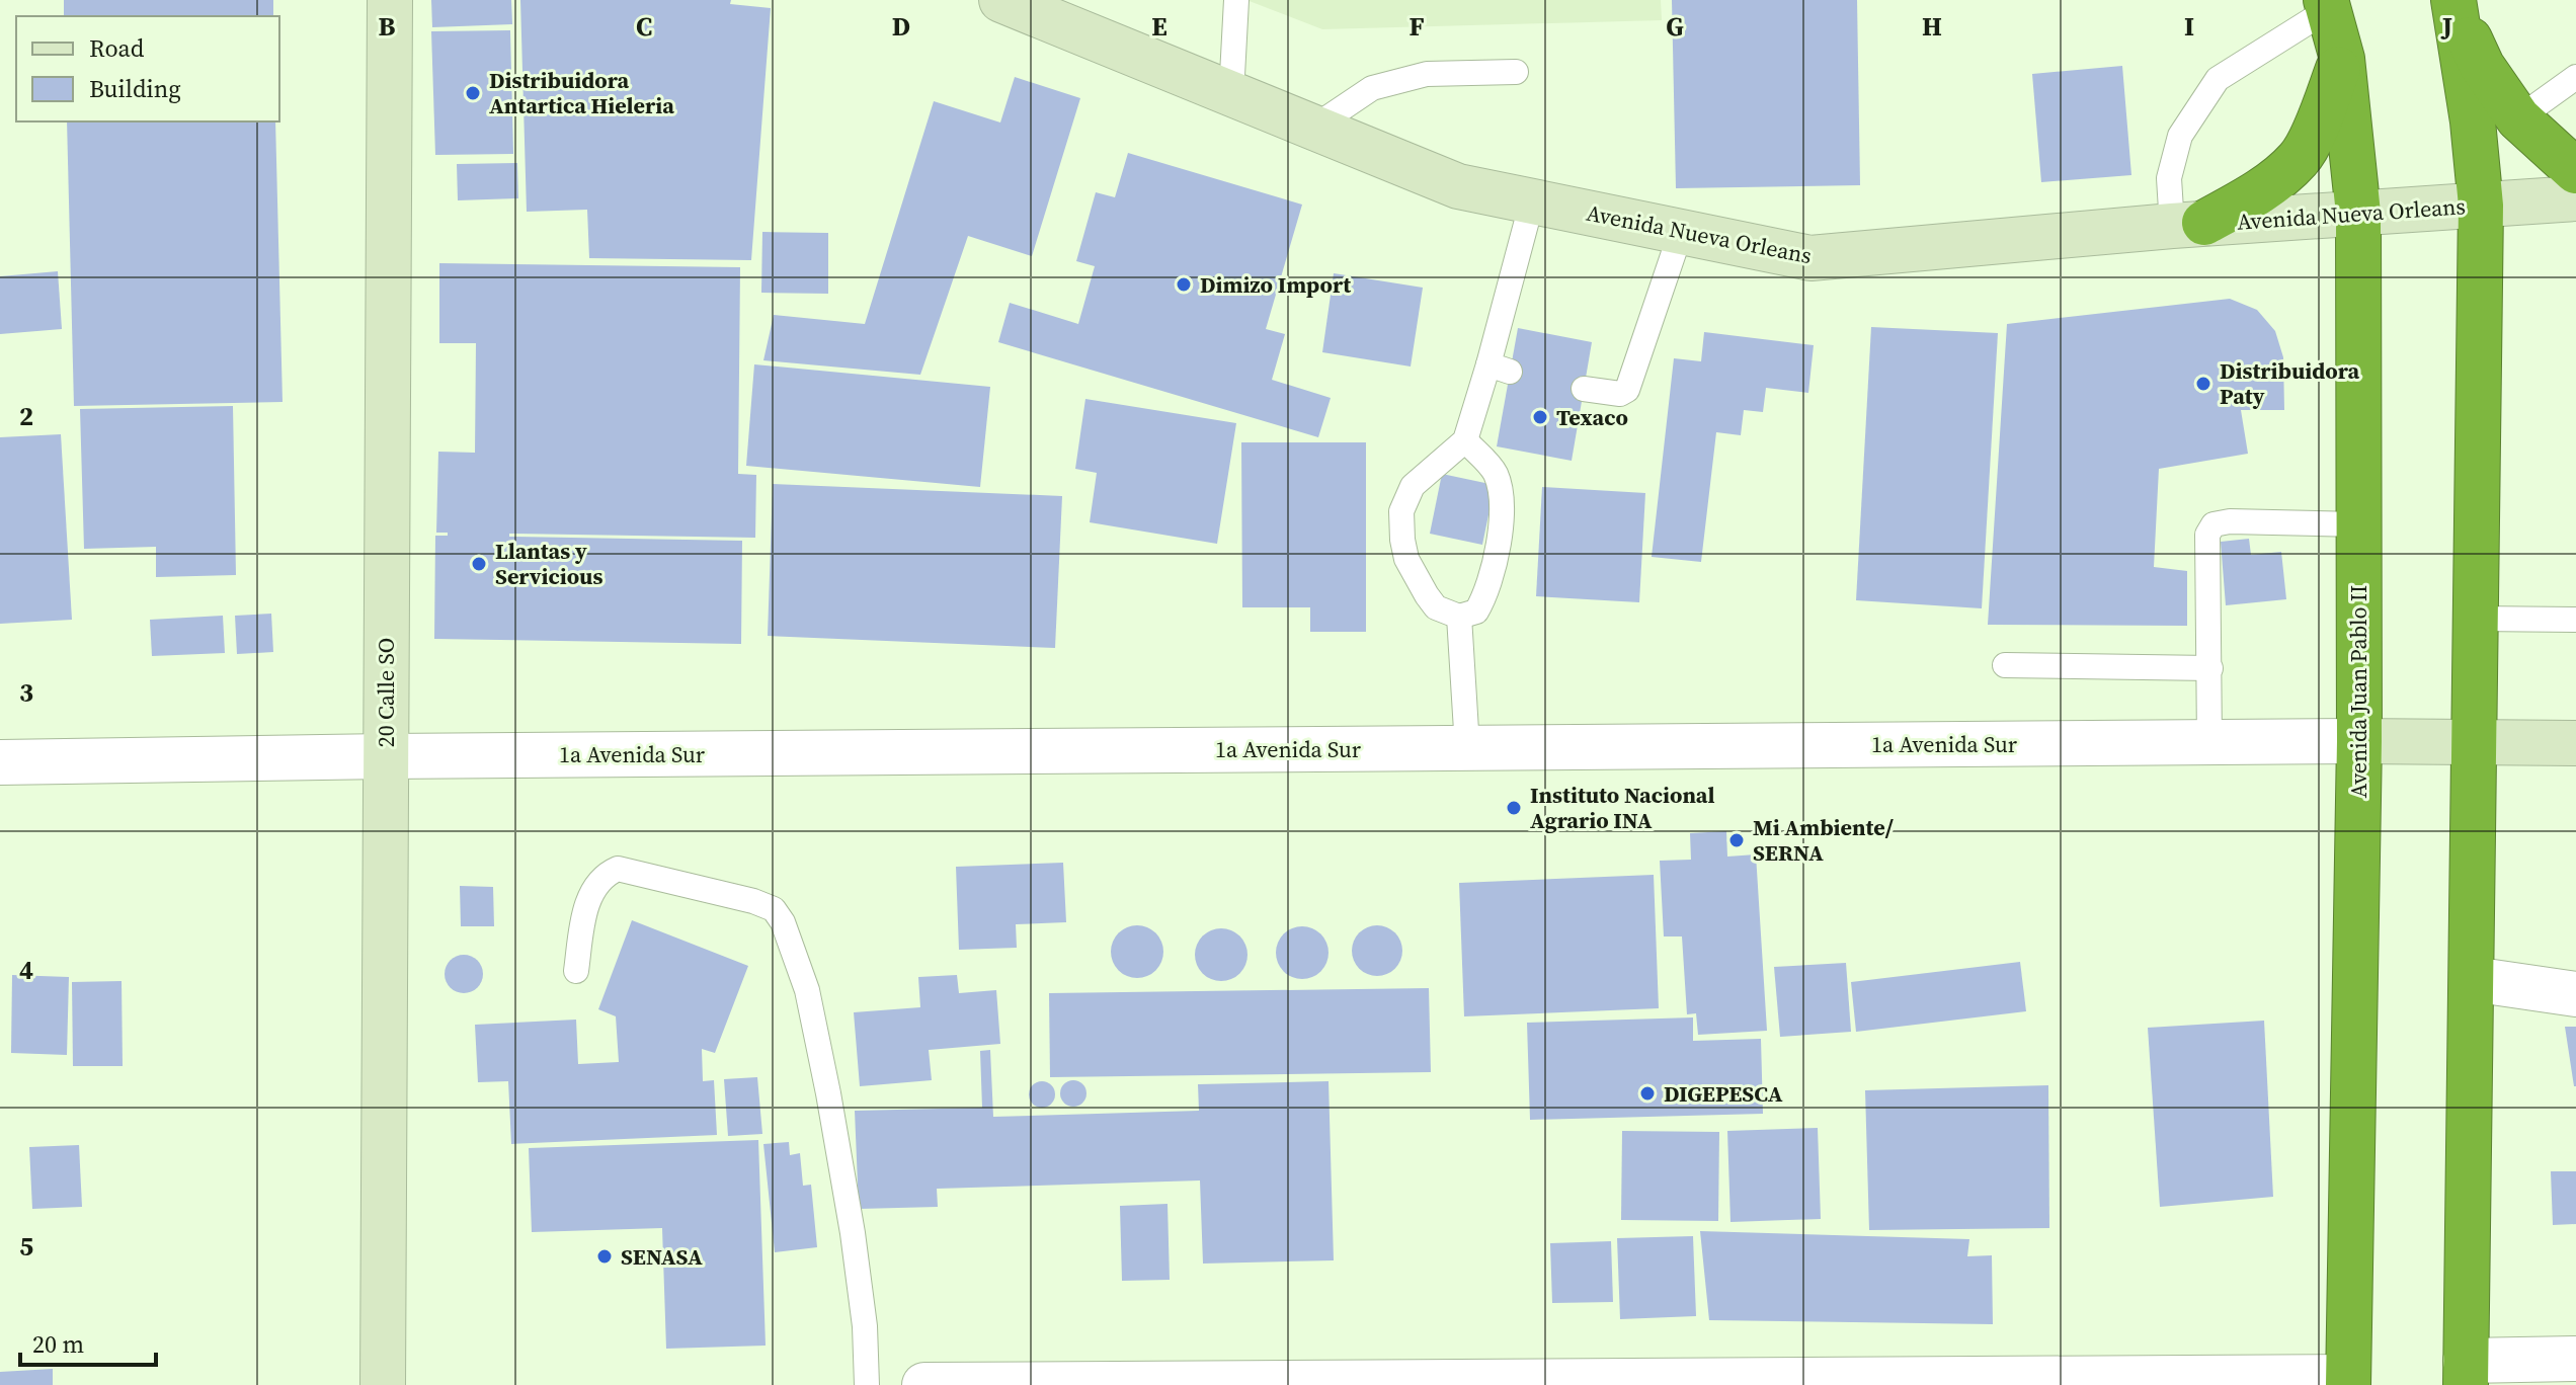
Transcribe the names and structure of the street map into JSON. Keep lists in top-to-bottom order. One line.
{"streets":{"highway":["Avenida Juan Pablo II"],"street":["Avenida Nueva Orleans","20 Calle SO","1a Avenida Sur"]},"crossings":[["Avenida Nueva Orleans","Avenida Juan Pablo II"],["Avenida Juan Pablo II","1a Avenida Sur"],["20 Calle SO","1a Avenida Sur"]],"places":["Distribuidora Antartica Hieleria","Dimizo Import","Distribuidora Paty","Texaco","Llantas y Servicious","Instituto Nacional Agrario INA","Mi Ambiente/ SERNA","DIGEPESCA","SENASA"],"legend":["Road","Building"],"scale_bar":"20 m","grid":{"columns":["B","C","D","E","F","G","H","I","J"],"rows":["2","3","4","5"]}}
